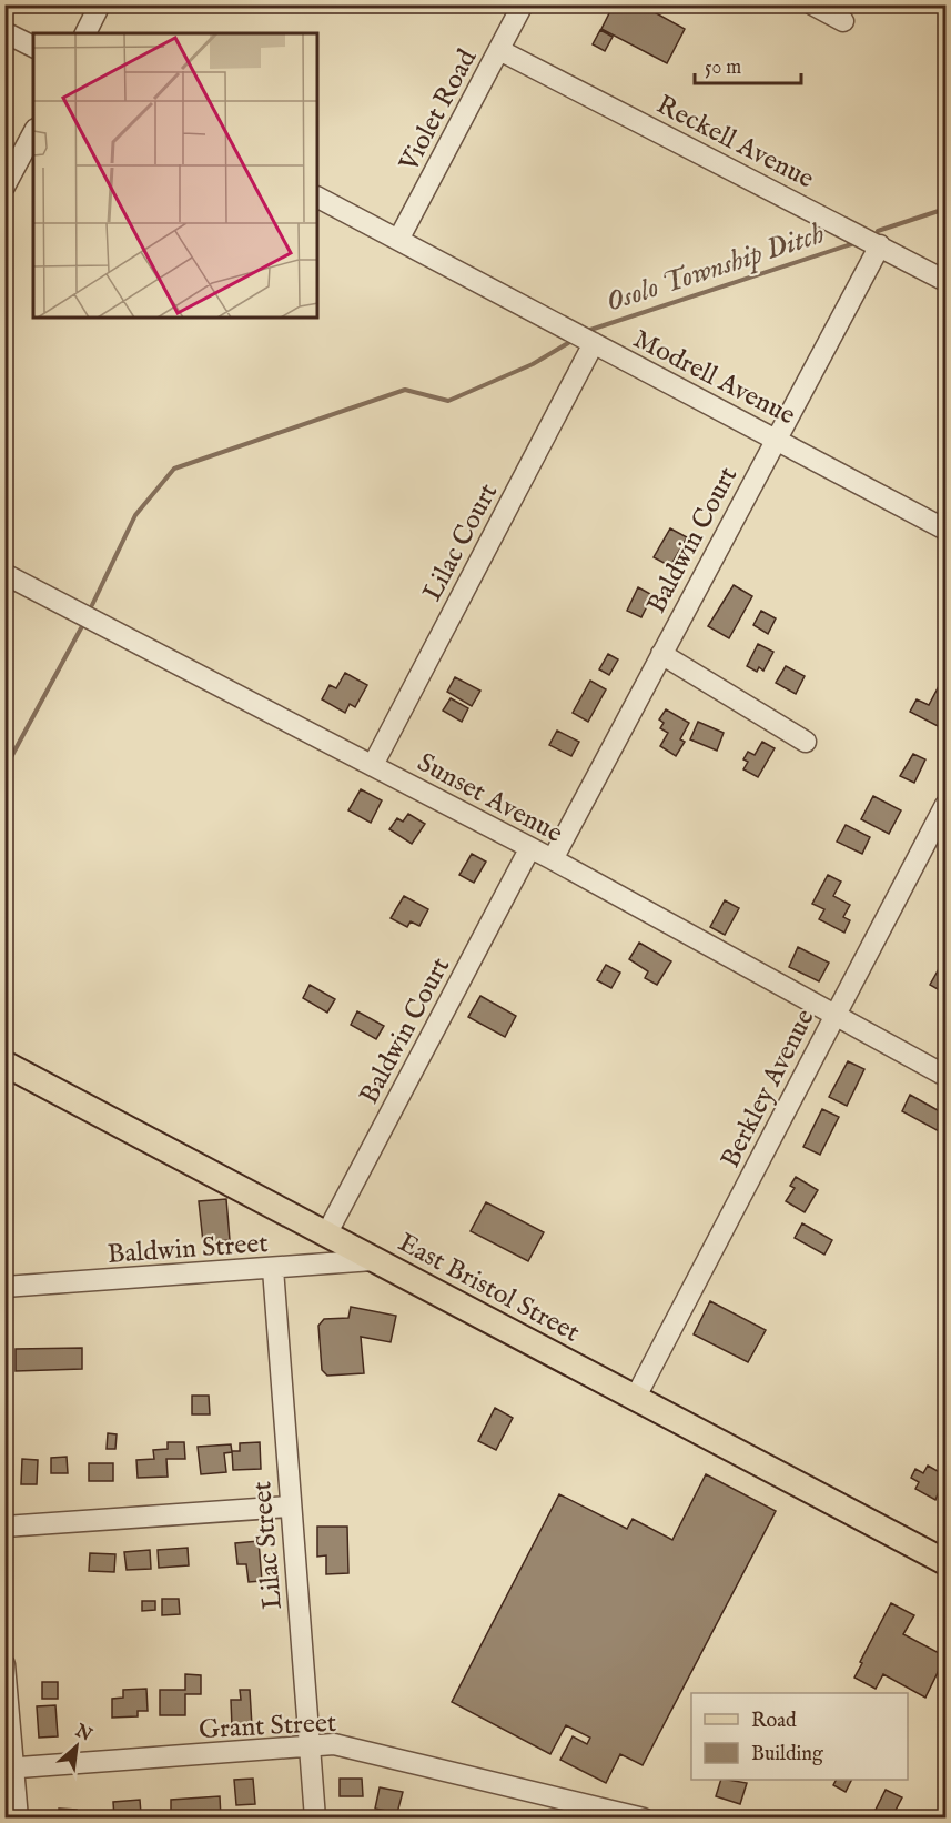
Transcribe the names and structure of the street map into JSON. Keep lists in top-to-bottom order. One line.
{"streets":{"main road":["East Bristol Street"],"street":["Violet Road","Reckell Avenue","Modrell Avenue","Baldwin Court","Lilac Court","Sunset Avenue","Berkley Avenue","Baldwin Street","Lilac Street","Grant Street"]},"crossings":[["Violet Road","Reckell Avenue"],["Violet Road","Modrell Avenue"],["Reckell Avenue","Baldwin Court"],["Modrell Avenue","Baldwin Court"],["Modrell Avenue","Lilac Court"],["Baldwin Court","Sunset Avenue"],["Baldwin Court","East Bristol Street"],["Lilac Court","Sunset Avenue"],["Sunset Avenue","Berkley Avenue"],["Berkley Avenue","East Bristol Street"],["Baldwin Street","East Bristol Street"],["Baldwin Street","Lilac Street"],["Lilac Street","Grant Street"]],"water":["Osolo Township Ditch"],"legend":["Road","Building"],"scale_bar":"50 m","north":"top right"}
